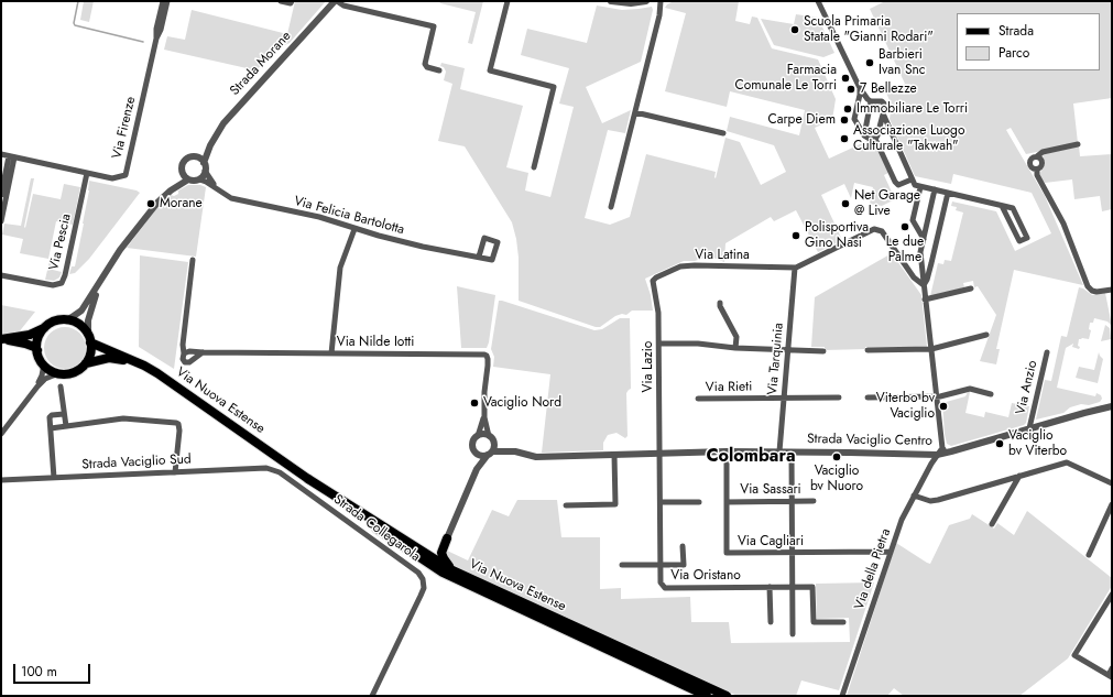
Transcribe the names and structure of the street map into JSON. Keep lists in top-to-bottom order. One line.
{"streets":{"main road":["Via Nuova Estense"],"street":["Strada Morane","Via Firenze","Via Felicia Bartolotta","Via Pescia","Via Latina","Via Nilde Iotti","Via Tarquinia","Via Lazio","Via Rieti","Via Anzio","Strada Vaciglio Centro","Strada Vaciglio Sud","Via Sassari","Strada Collegarola","Via Cagliari","Via della Pietra","Via Oristano"]},"crossings":[["Strada Morane","Via Felicia Bartolotta"],["Via Firenze","Via Pescia"],["Via Latina","Via Tarquinia"],["Via Latina","Via Lazio"],["Via Nilde Iotti","Strada Vaciglio Centro"],["Via Tarquinia","Via Rieti"],["Via Tarquinia","Strada Vaciglio Centro"],["Via Lazio","Strada Vaciglio Centro"],["Via Lazio","Via Oristano"],["Via Anzio","Strada Vaciglio Centro"],["Strada Vaciglio Centro","Via Cagliari"],["Strada Vaciglio Centro","Via della Pietra"],["Strada Vaciglio Centro","Via Oristano"],["Strada Vaciglio Sud","Strada Collegarola"],["Via Sassari","Via Cagliari"],["Via Cagliari","Via della Pietra"]],"districts":["Colombara"],"places":["Scuola Primaria Statale \"Gianni Rodari\"","Barbieri Ivan Snc","Farmacia Comunale Le Torri","7 Bellezze","Immobiliare Le Torri","Carpe Diem","Associazione Luogo Culturale \"Takwah\"","Morane","Net Garage @ Live","Le due Palme","Polisportiva Gino Nasi","Vaciglio Nord","Viterbo bv Vaciglio","Vaciglio bv Viterbo","Vaciglio bv Nuoro"],"legend":["Strada","Parco"],"scale_bar":"100 m"}
